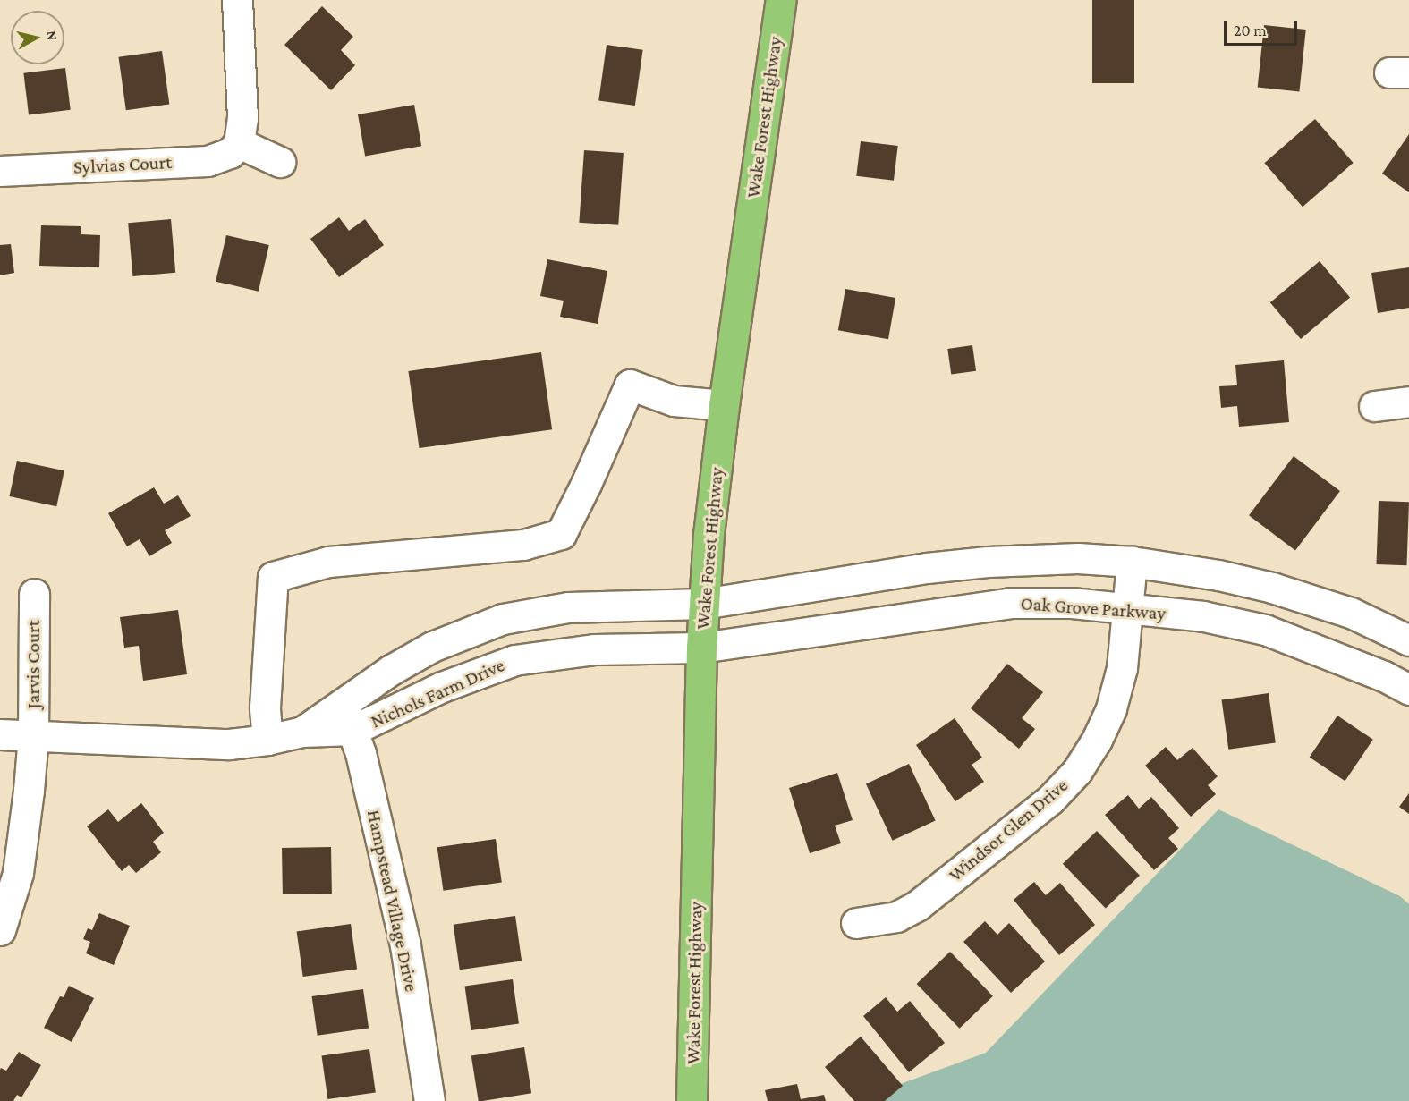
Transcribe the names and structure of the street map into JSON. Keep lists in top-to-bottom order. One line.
{"streets":{"highway":["Wake Forest Highway"],"street":["Sylvias Court","Oak Grove Parkway","Jarvis Court","Nichols Farm Drive","Windsor Glen Drive","Hampstead Village Drive"]},"crossings":[["Wake Forest Highway","Oak Grove Parkway"],["Wake Forest Highway","Nichols Farm Drive"],["Oak Grove Parkway","Nichols Farm Drive"],["Oak Grove Parkway","Windsor Glen Drive"],["Jarvis Court","Nichols Farm Drive"],["Nichols Farm Drive","Hampstead Village Drive"]],"scale_bar":"20 m","north":"right"}
